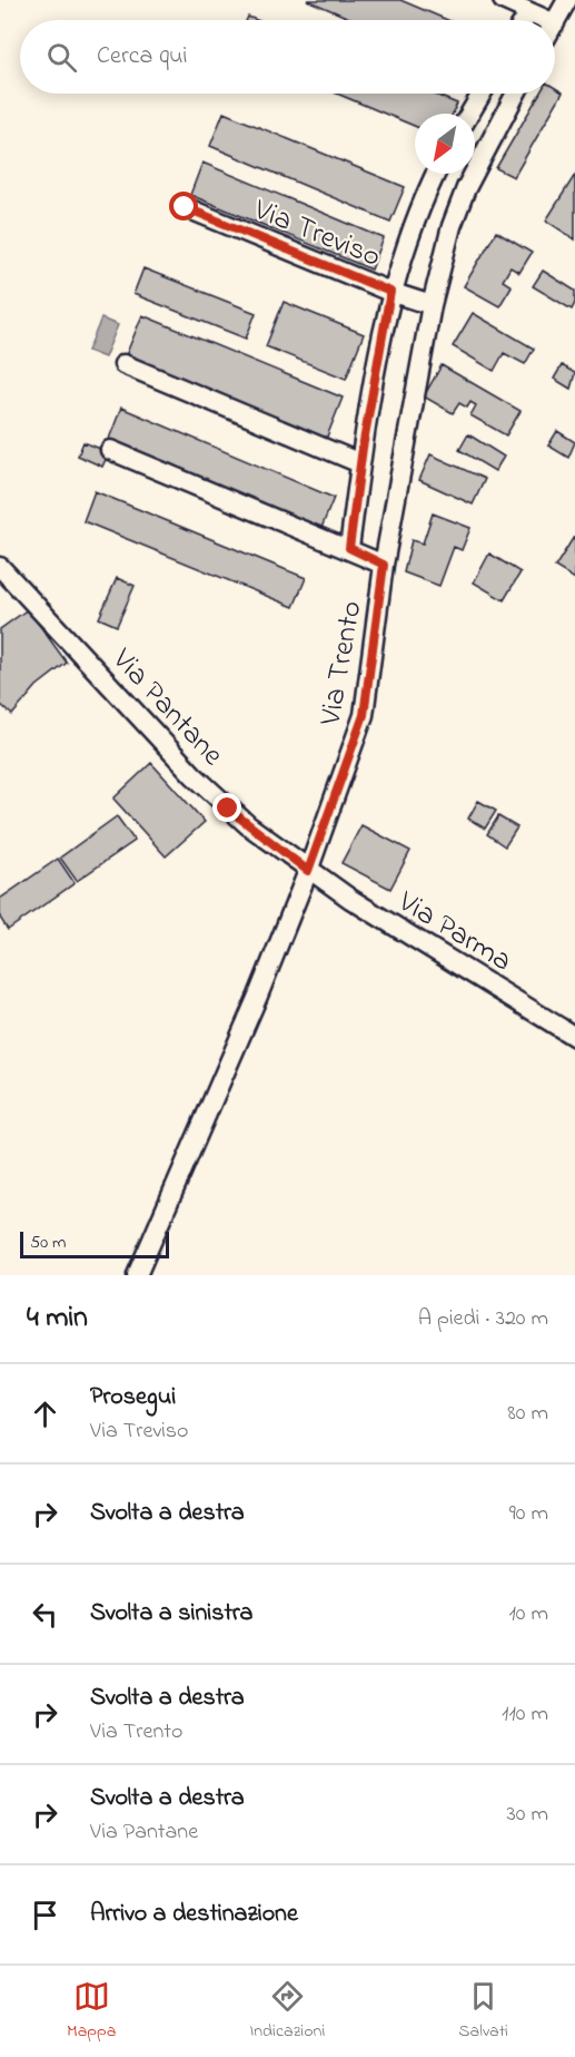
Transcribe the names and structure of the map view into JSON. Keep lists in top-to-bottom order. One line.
{"streets":{"street":["Via Treviso","Via Trento","Via Pantane","Via Parma"]},"crossings":[["Via Treviso","Via Trento"],["Via Trento","Via Pantane"],["Via Trento","Via Parma"],["Via Pantane","Via Parma"]],"scale_bar":"50 m","north":"bottom left","page":{"search":"Cerca qui","scale":"50 m","heading":["4 min","A piedi · 320 m"],"list":[["Prosegui","Via Treviso","80 m"],["Svolta a destra","90 m"],["Svolta a sinistra","10 m"],["Svolta a destra","Via Trento","110 m"],["Svolta a destra","Via Pantane","30 m"],"Arrivo a destinazione"],"nav":["Mappa","Indicazioni","Salvati"]}}
